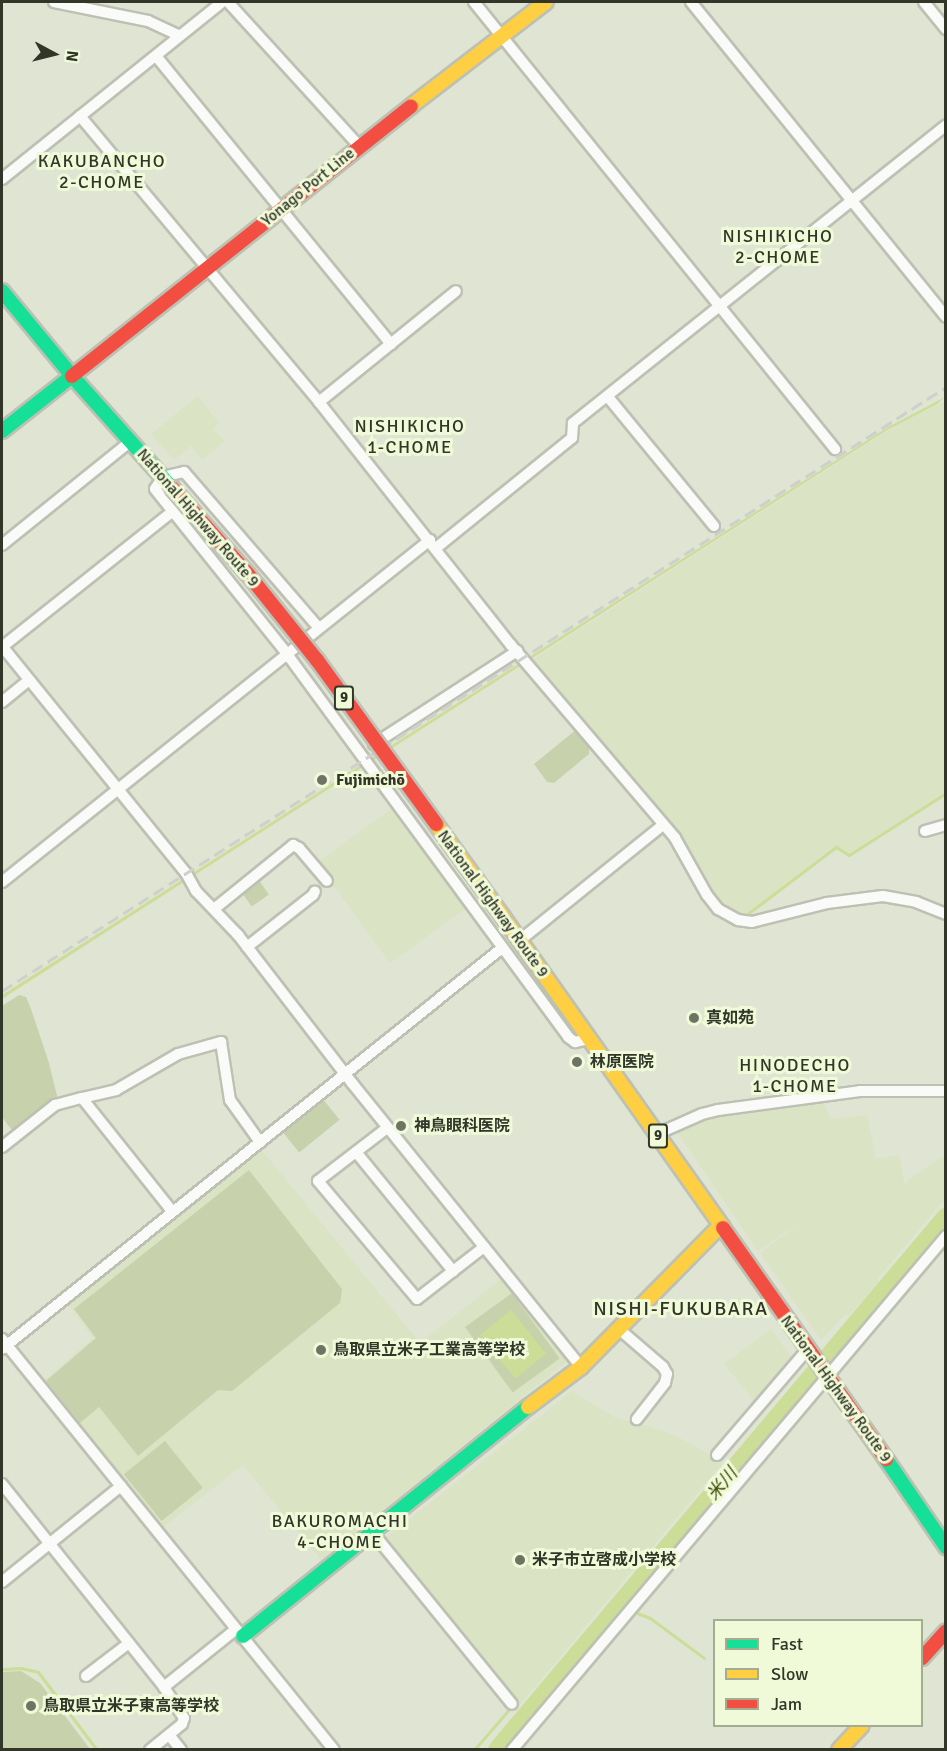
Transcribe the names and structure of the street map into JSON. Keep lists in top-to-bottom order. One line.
{"streets":{"main road":["Yonago Port Line","National Highway Route 9","9"]},"crossings":[["Yonago Port Line","National Highway Route 9"]],"districts":["KAKUBANCHO 2-CHOME","NISHIKICHO 2-CHOME","NISHIKICHO 1-CHOME","HINODECHO 1-CHOME","NISHI-FUKUBARA","BAKUROMACHI 4-CHOME"],"water":["米川"],"places":["Fujimichō","真如苑","林原医院","神鳥眼科医院","鳥取県立米子工業高等学校","米子市立啓成小学校","鳥取県立米子東高等学校"],"legend":["Fast","Slow","Jam"],"north":"right"}
